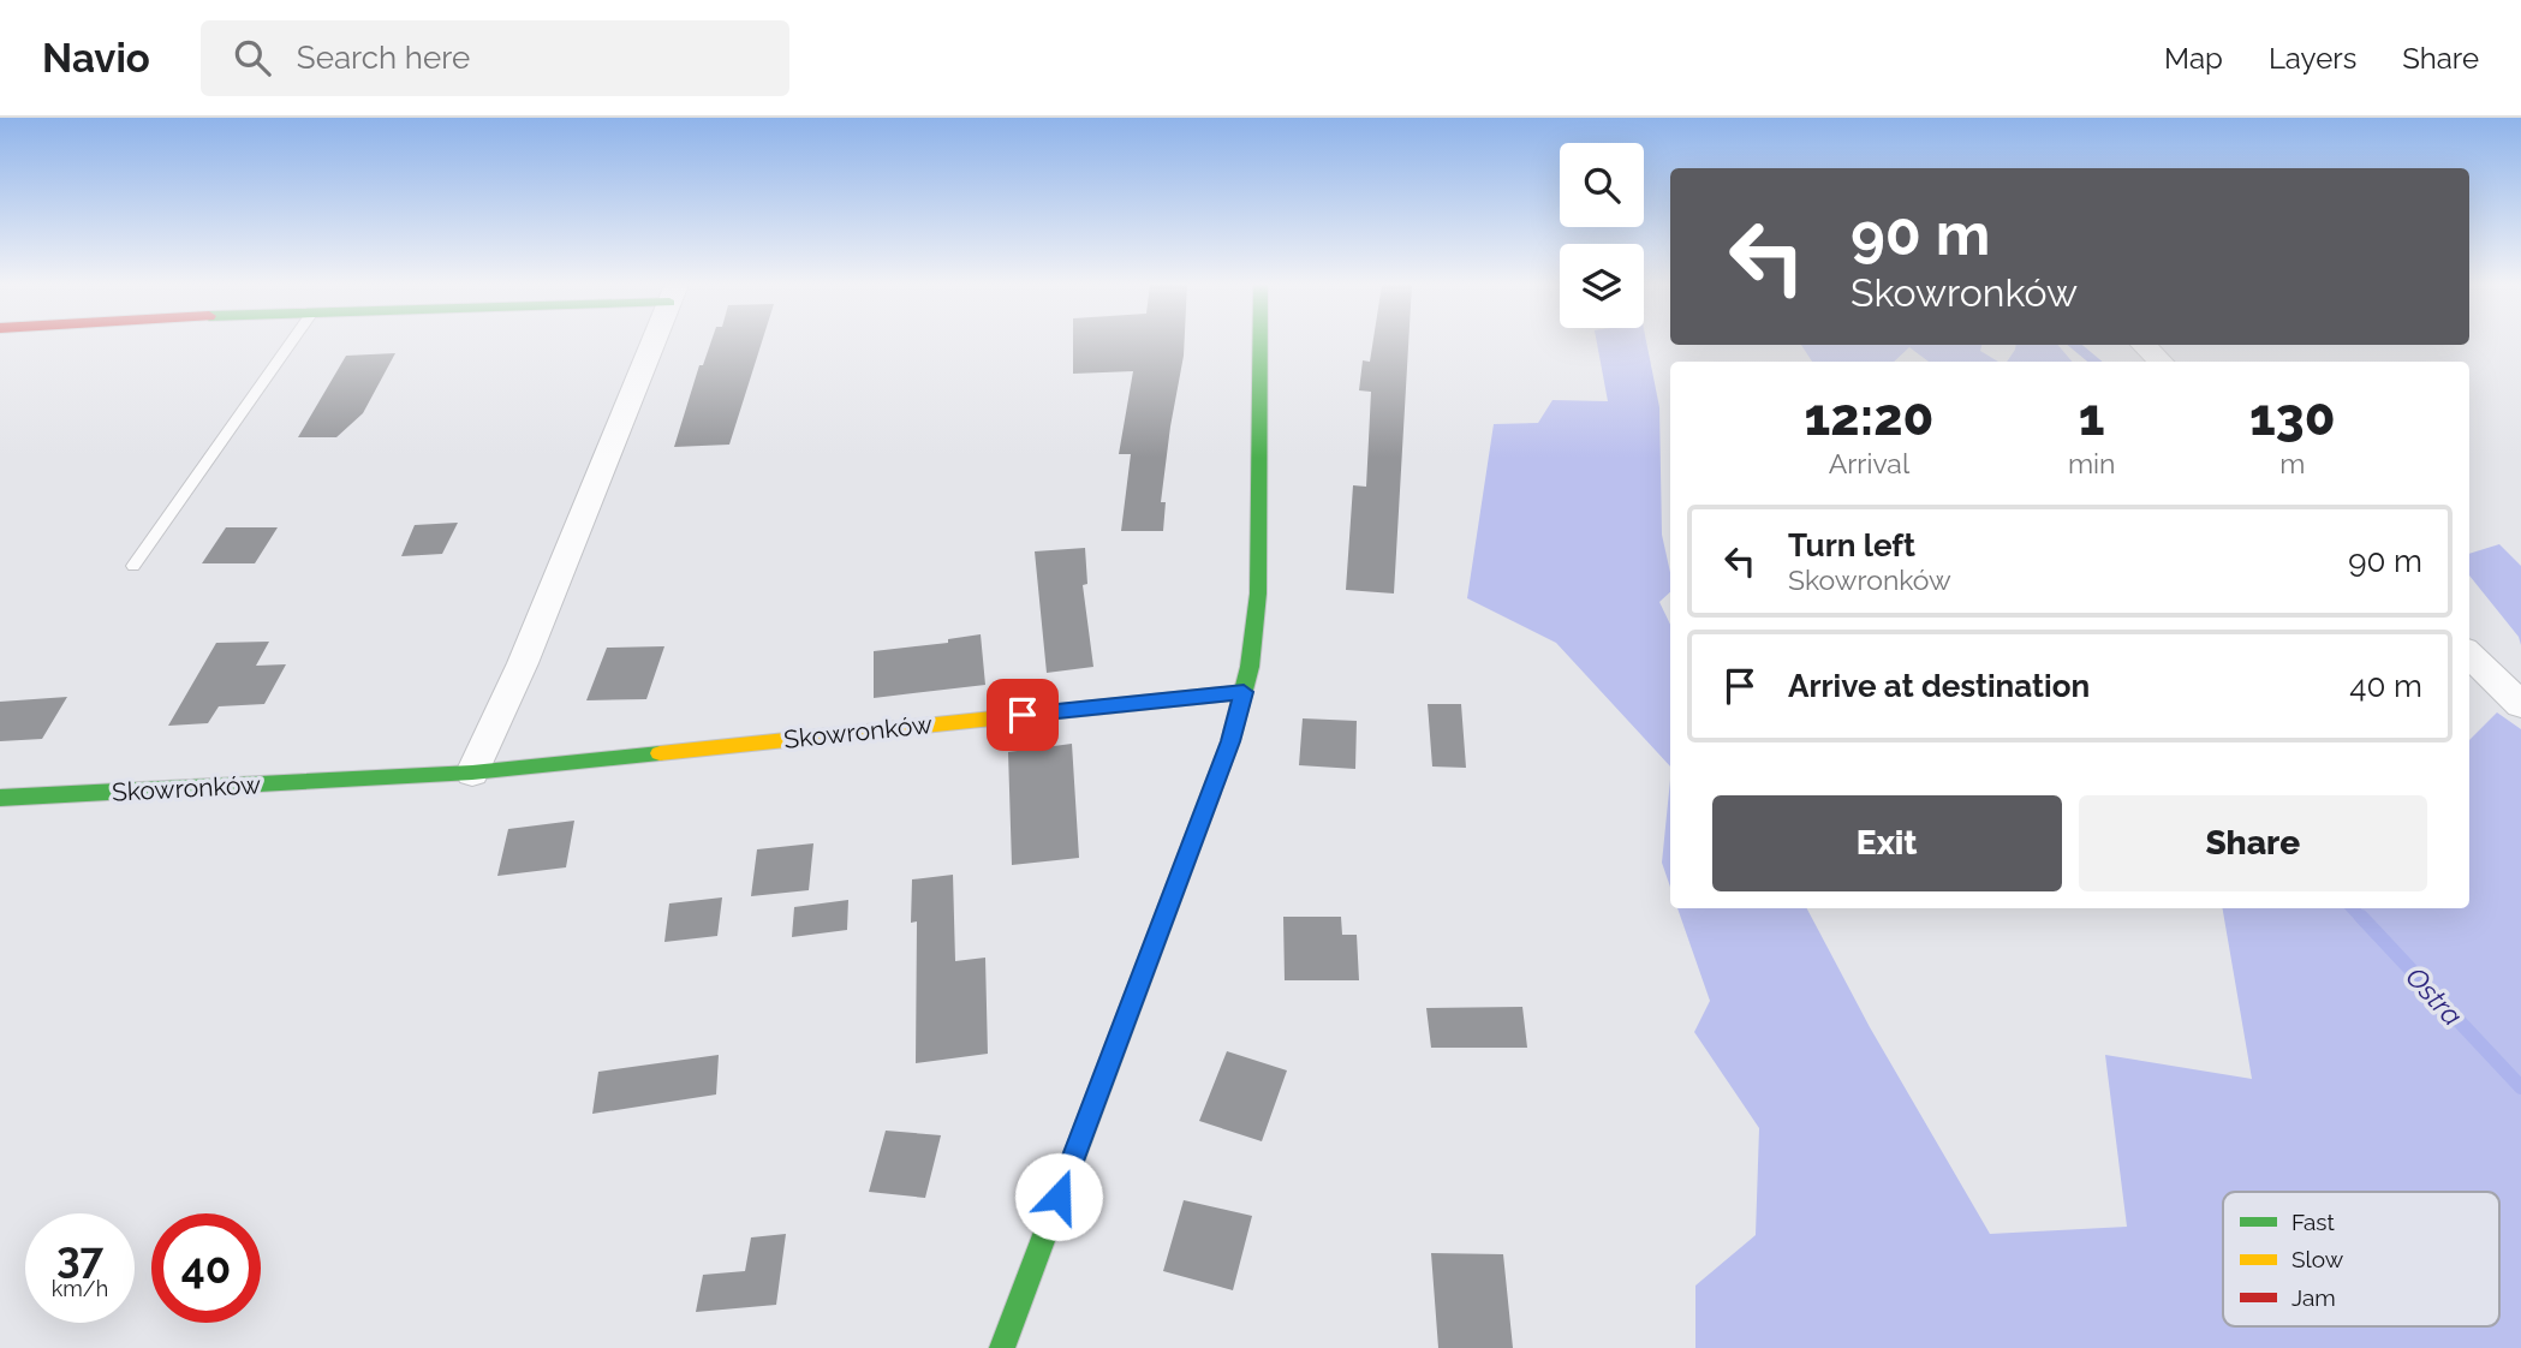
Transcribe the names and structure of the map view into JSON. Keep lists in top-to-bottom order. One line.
{"streets":{"street":["Skowronków"]},"water":["Ostra"],"legend":["Fast","Slow","Jam"],"page":{"header":"Navio","search":"Search here","nav":["Map","Layers","Share"],"turn":["90 m","Skowronków"],"eta":["12:20","Arrival","1","min","130","m"],"list":[{"name":"Turn left","note":"Skowronków","value":"90 m"},{"name":"Arrive at destination","value":"40 m"}],"buttons":["Exit","Share"],"speed":"37 km/h","limit":"40"}}
